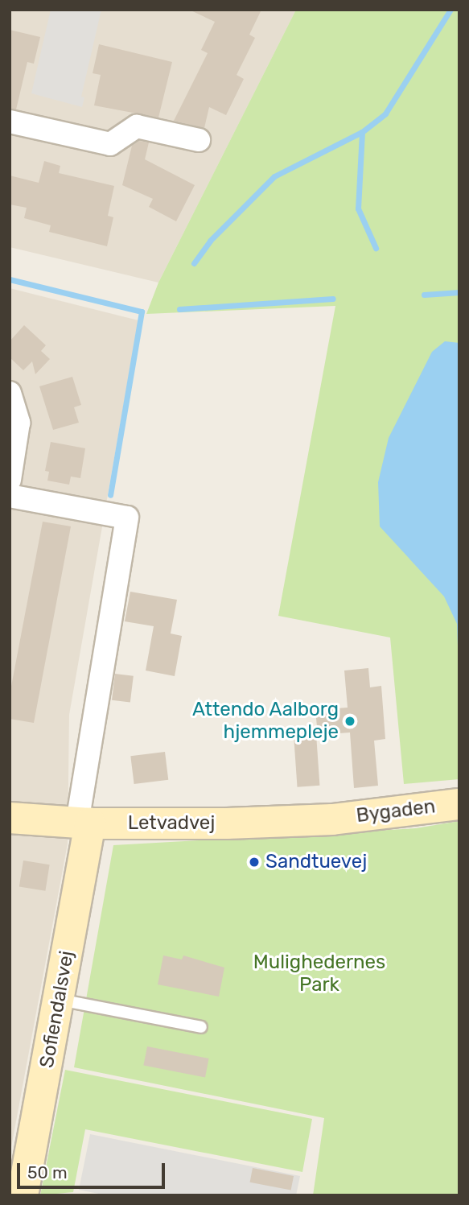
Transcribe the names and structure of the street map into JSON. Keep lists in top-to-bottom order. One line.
{"streets":{"street":["Bygaden","Letvadvej","Sofiendalsvej"]},"crossings":[["Bygaden","Letvadvej"],["Letvadvej","Sofiendalsvej"]],"parks":["Mulighedernes Park"],"places":["Attendo Aalborg hjemmepleje","Sandtuevej"],"scale_bar":"50 m"}
